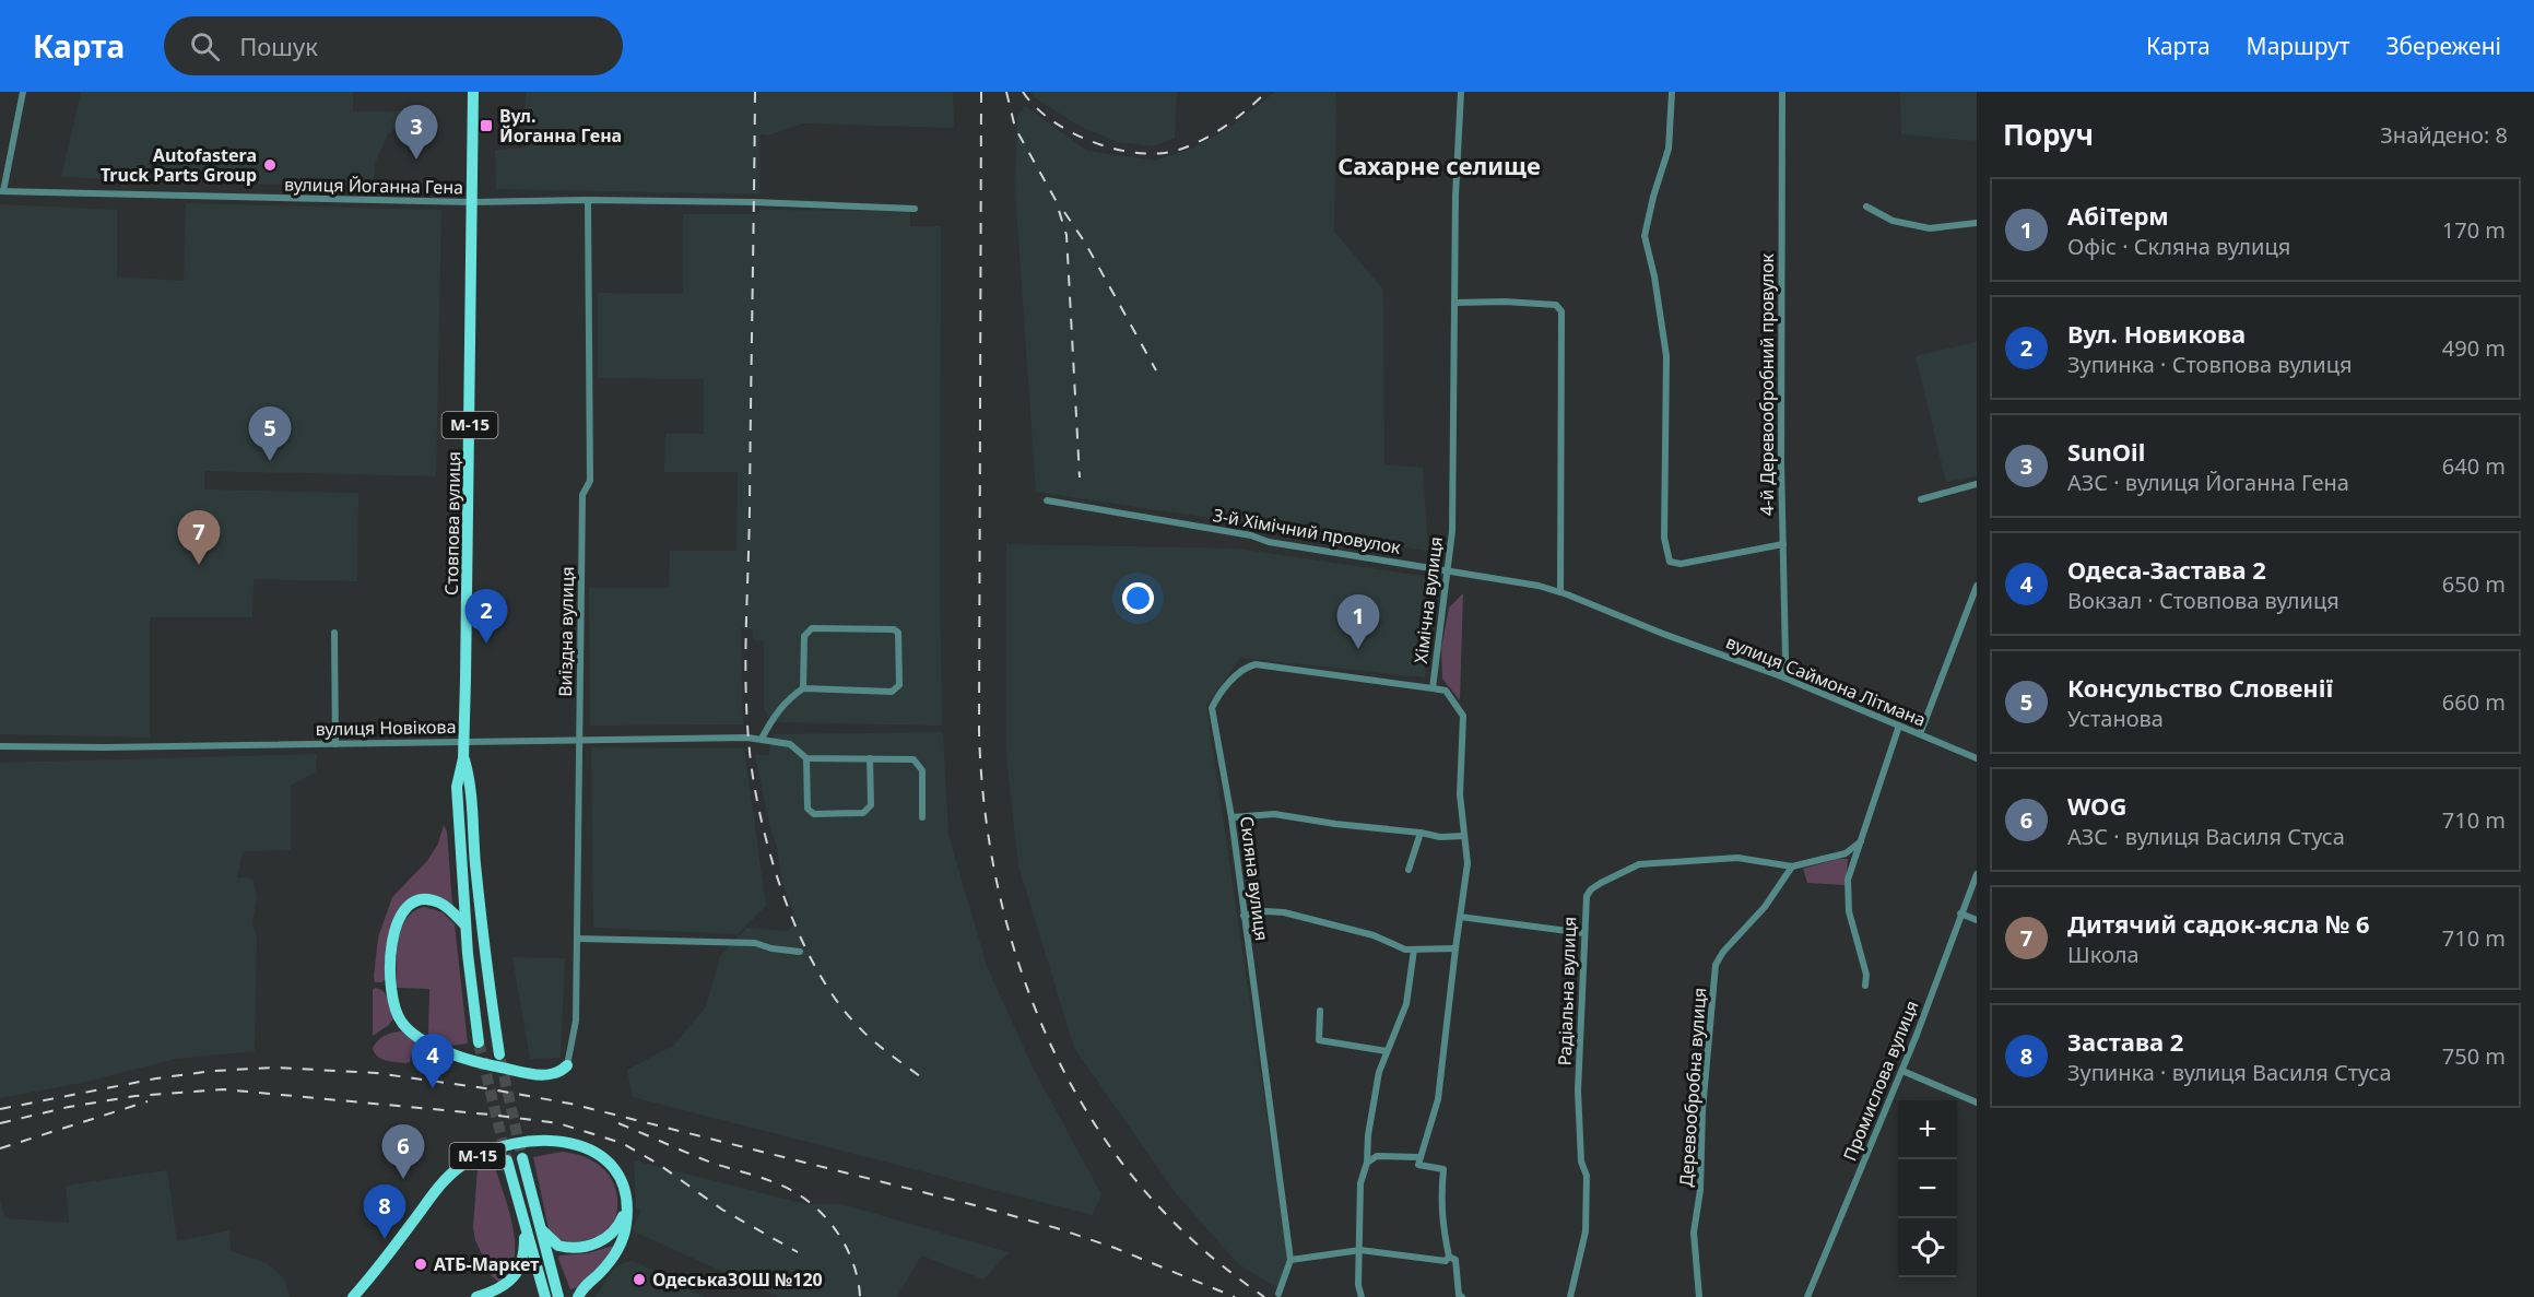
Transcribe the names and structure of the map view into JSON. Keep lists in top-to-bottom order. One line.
{"streets":{"main road":["М-15","Стовпова вулиця"],"street":["вулиця Йоганна Гена","4-й Деревообробний провулок","3-й Хімічний провулок","Хімічна вулиця","Виїздна вулиця","вулиця Саймона Літмана","вулиця Новікова","Скляна вулиця","Радіальна вулиця","Промислова вулиця","Деревообробна вулиця"]},"crossings":[["вулиця Йоганна Гена","Стовпова вулиця"],["вулиця Йоганна Гена","Виїздна вулиця"],["4-й Деревообробний провулок","вулиця Саймона Літмана"],["Стовпова вулиця","вулиця Новікова"],["3-й Хімічний провулок","Хімічна вулиця"],["3-й Хімічний провулок","вулиця Саймона Літмана"],["Хімічна вулиця","Скляна вулиця"],["Виїздна вулиця","вулиця Новікова"],["Радіальна вулиця","Деревообробна вулиця"]],"districts":["Сахарне селище"],"places":{"transit":["Вул. Йоганна Гена"],"other":["Autofastera Truck Parts Group","АТБ-Маркет","ОдеськаЗОШ №120"]},"page":{"header":"Карта","search":"Пошук","nav":["Карта","Маршрут","Збережені"],"heading":["Поруч","Знайдено: 8"],"pins":["3","5","7","2","1","4","6","8"],"list":[{"mark":"1","name":"АбіТерм","note":"Офіс · Скляна вулиця","value":"170 m"},{"mark":"2","name":"Вул. Новикова","note":"Зупинка · Стовпова вулиця","value":"490 m"},{"mark":"3","name":"SunOil","note":"АЗС · вулиця Йоганна Гена","value":"640 m"},{"mark":"4","name":"Одеса-Застава 2","note":"Вокзал · Стовпова вулиця","value":"650 m"},{"mark":"5","name":"Консульство Словенії","note":"Установа","value":"660 m"},{"mark":"6","name":"WOG","note":"АЗС · вулиця Василя Стуса","value":"710 m"},{"mark":"7","name":"Дитячий садок-ясла № 6","note":"Школа","value":"710 m"},{"mark":"8","name":"Застава 2","note":"Зупинка · вулиця Василя Стуса","value":"750 m"}],"map_buttons":["+","−"]}}
